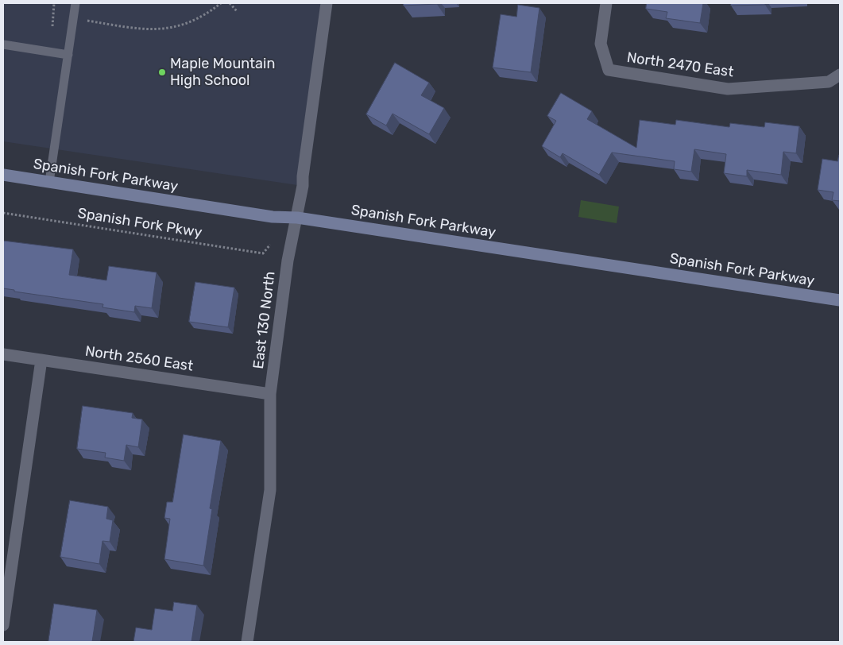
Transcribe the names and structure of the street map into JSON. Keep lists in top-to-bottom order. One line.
{"streets":{"street":["North 2470 East","Spanish Fork Parkway","East 130 North","North 2560 East"],"path":["Spanish Fork Pkwy"]},"crossings":[["Spanish Fork Parkway","East 130 North"],["East 130 North","North 2560 East"]],"places":["Maple Mountain High School"]}
